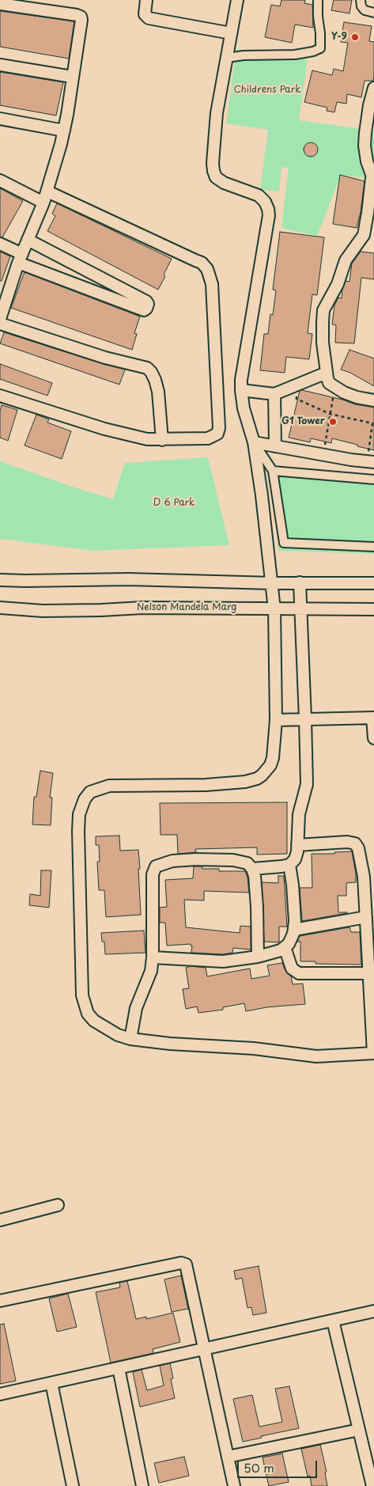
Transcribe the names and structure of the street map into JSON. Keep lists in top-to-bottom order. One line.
{"streets":{"street":["Nelson Mandela Marg"]},"parks":["Childrens Park","D 6 Park"],"places":["Y-9","G1 Tower"],"scale_bar":"50 m"}
